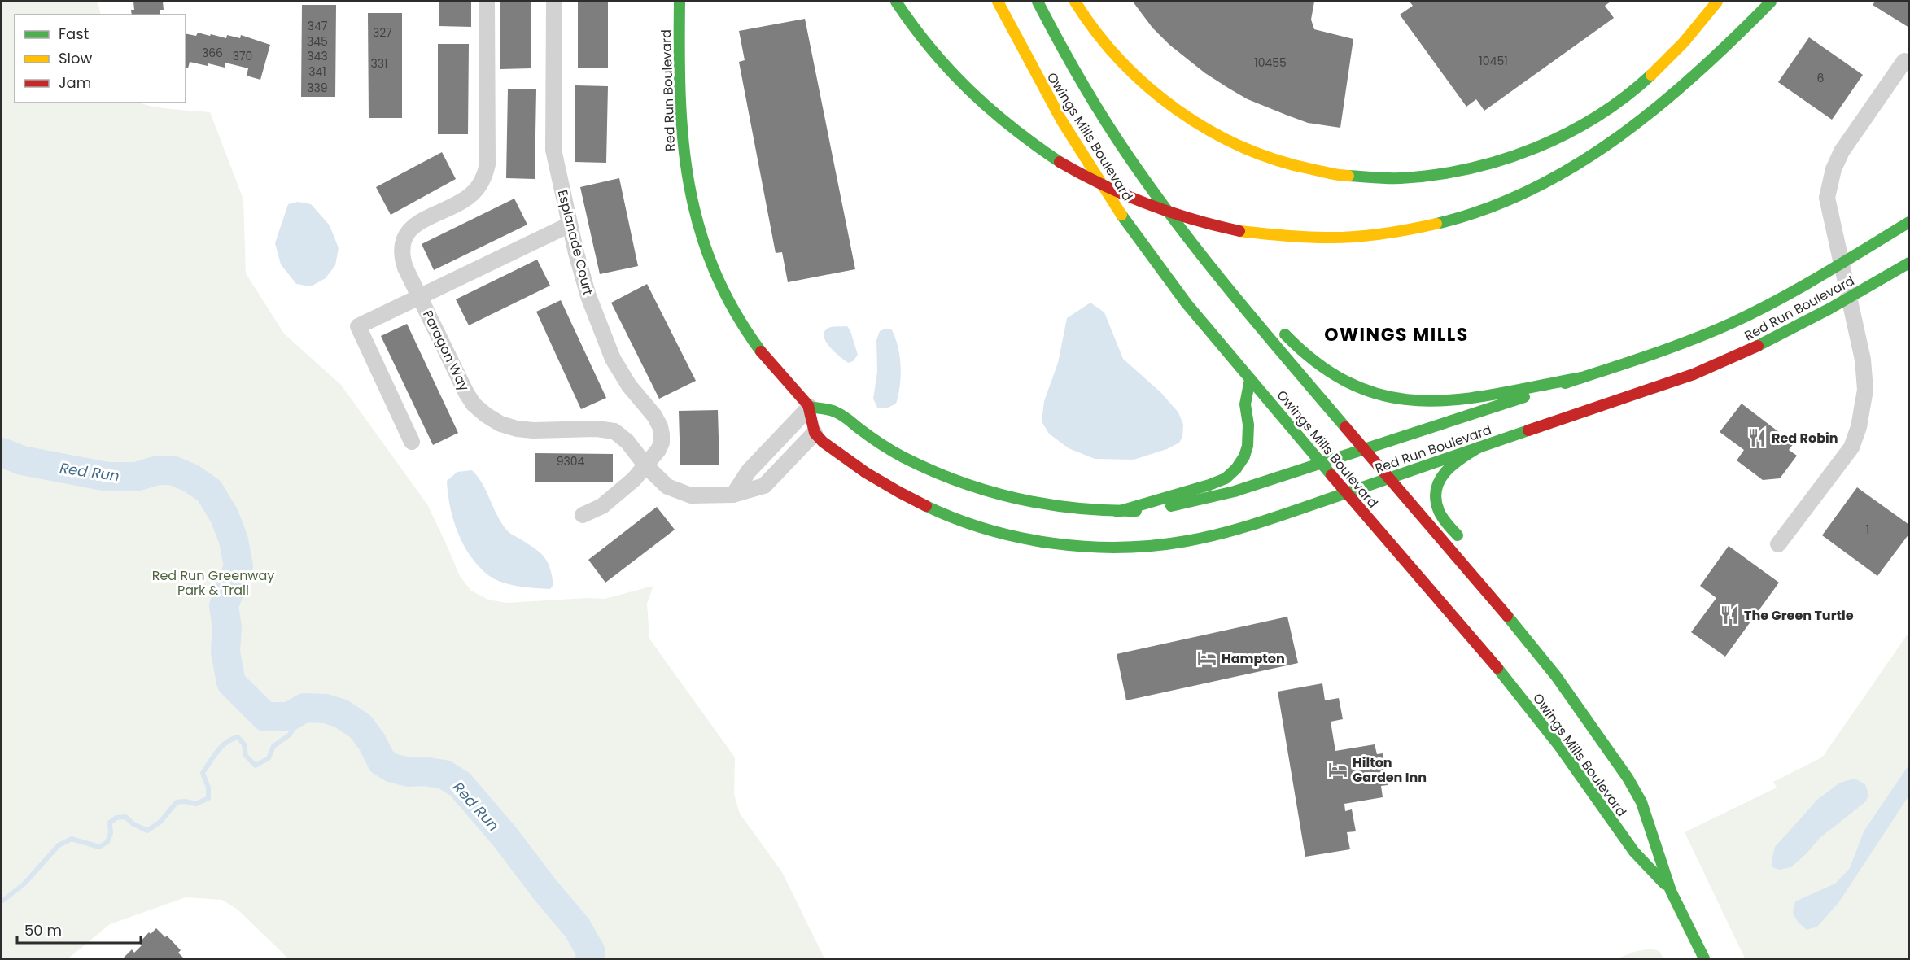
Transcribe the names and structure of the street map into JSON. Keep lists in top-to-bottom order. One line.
{"streets":{"main road":["Red Run Boulevard","Owings Mills Boulevard"],"street":["Esplanade Court","Paragon Way"]},"crossings":[["Red Run Boulevard","Owings Mills Boulevard"],["Esplanade Court","Paragon Way"]],"districts":["OWINGS MILLS"],"water":["Red Run"],"parks":["Red Run Greenway Park & Trail"],"places":{"restaurant":["Red Robin","The Green Turtle"],"hotel":["Hampton","Hilton Garden Inn"]},"house_numbers":["347","327","345","366","370","343","10451","10455","331","341","6","339","9304","1"],"legend":["Fast","Slow","Jam"],"scale_bar":"50 m"}
